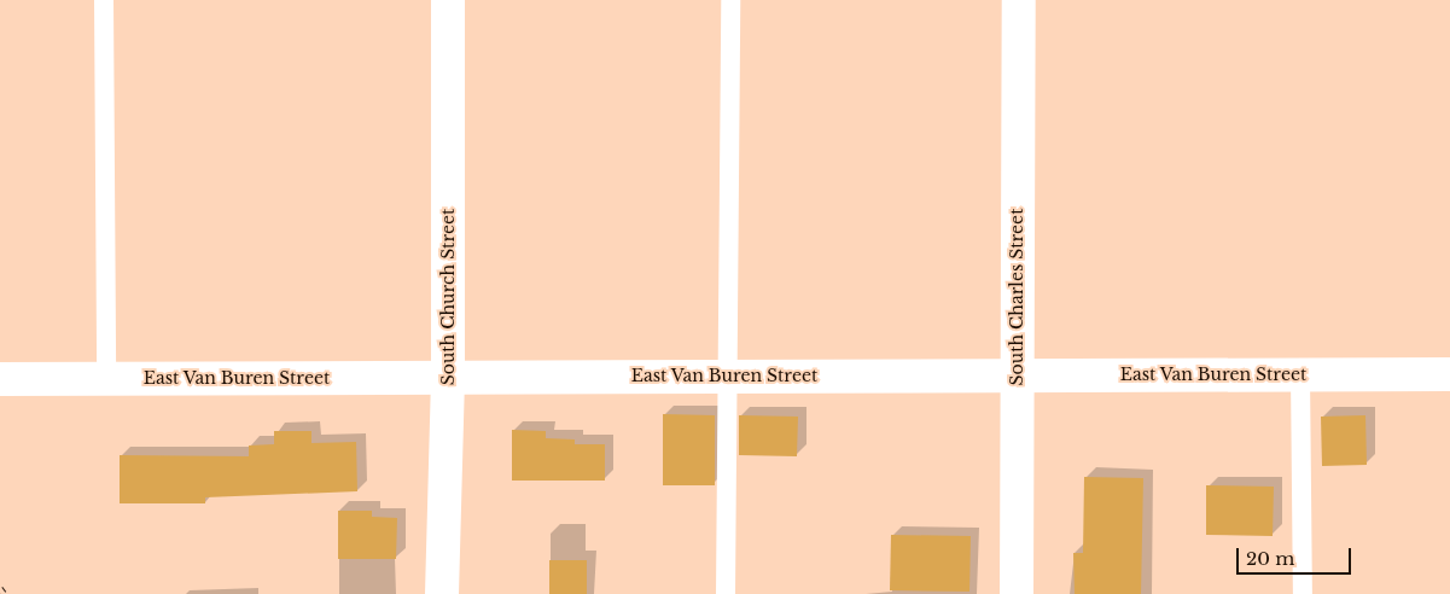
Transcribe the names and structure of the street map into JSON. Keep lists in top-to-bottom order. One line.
{"streets":{"street":["South Church Street","South Charles Street","East Van Buren Street"]},"crossings":[["South Church Street","East Van Buren Street"],["South Charles Street","East Van Buren Street"]],"scale_bar":"20 m"}
